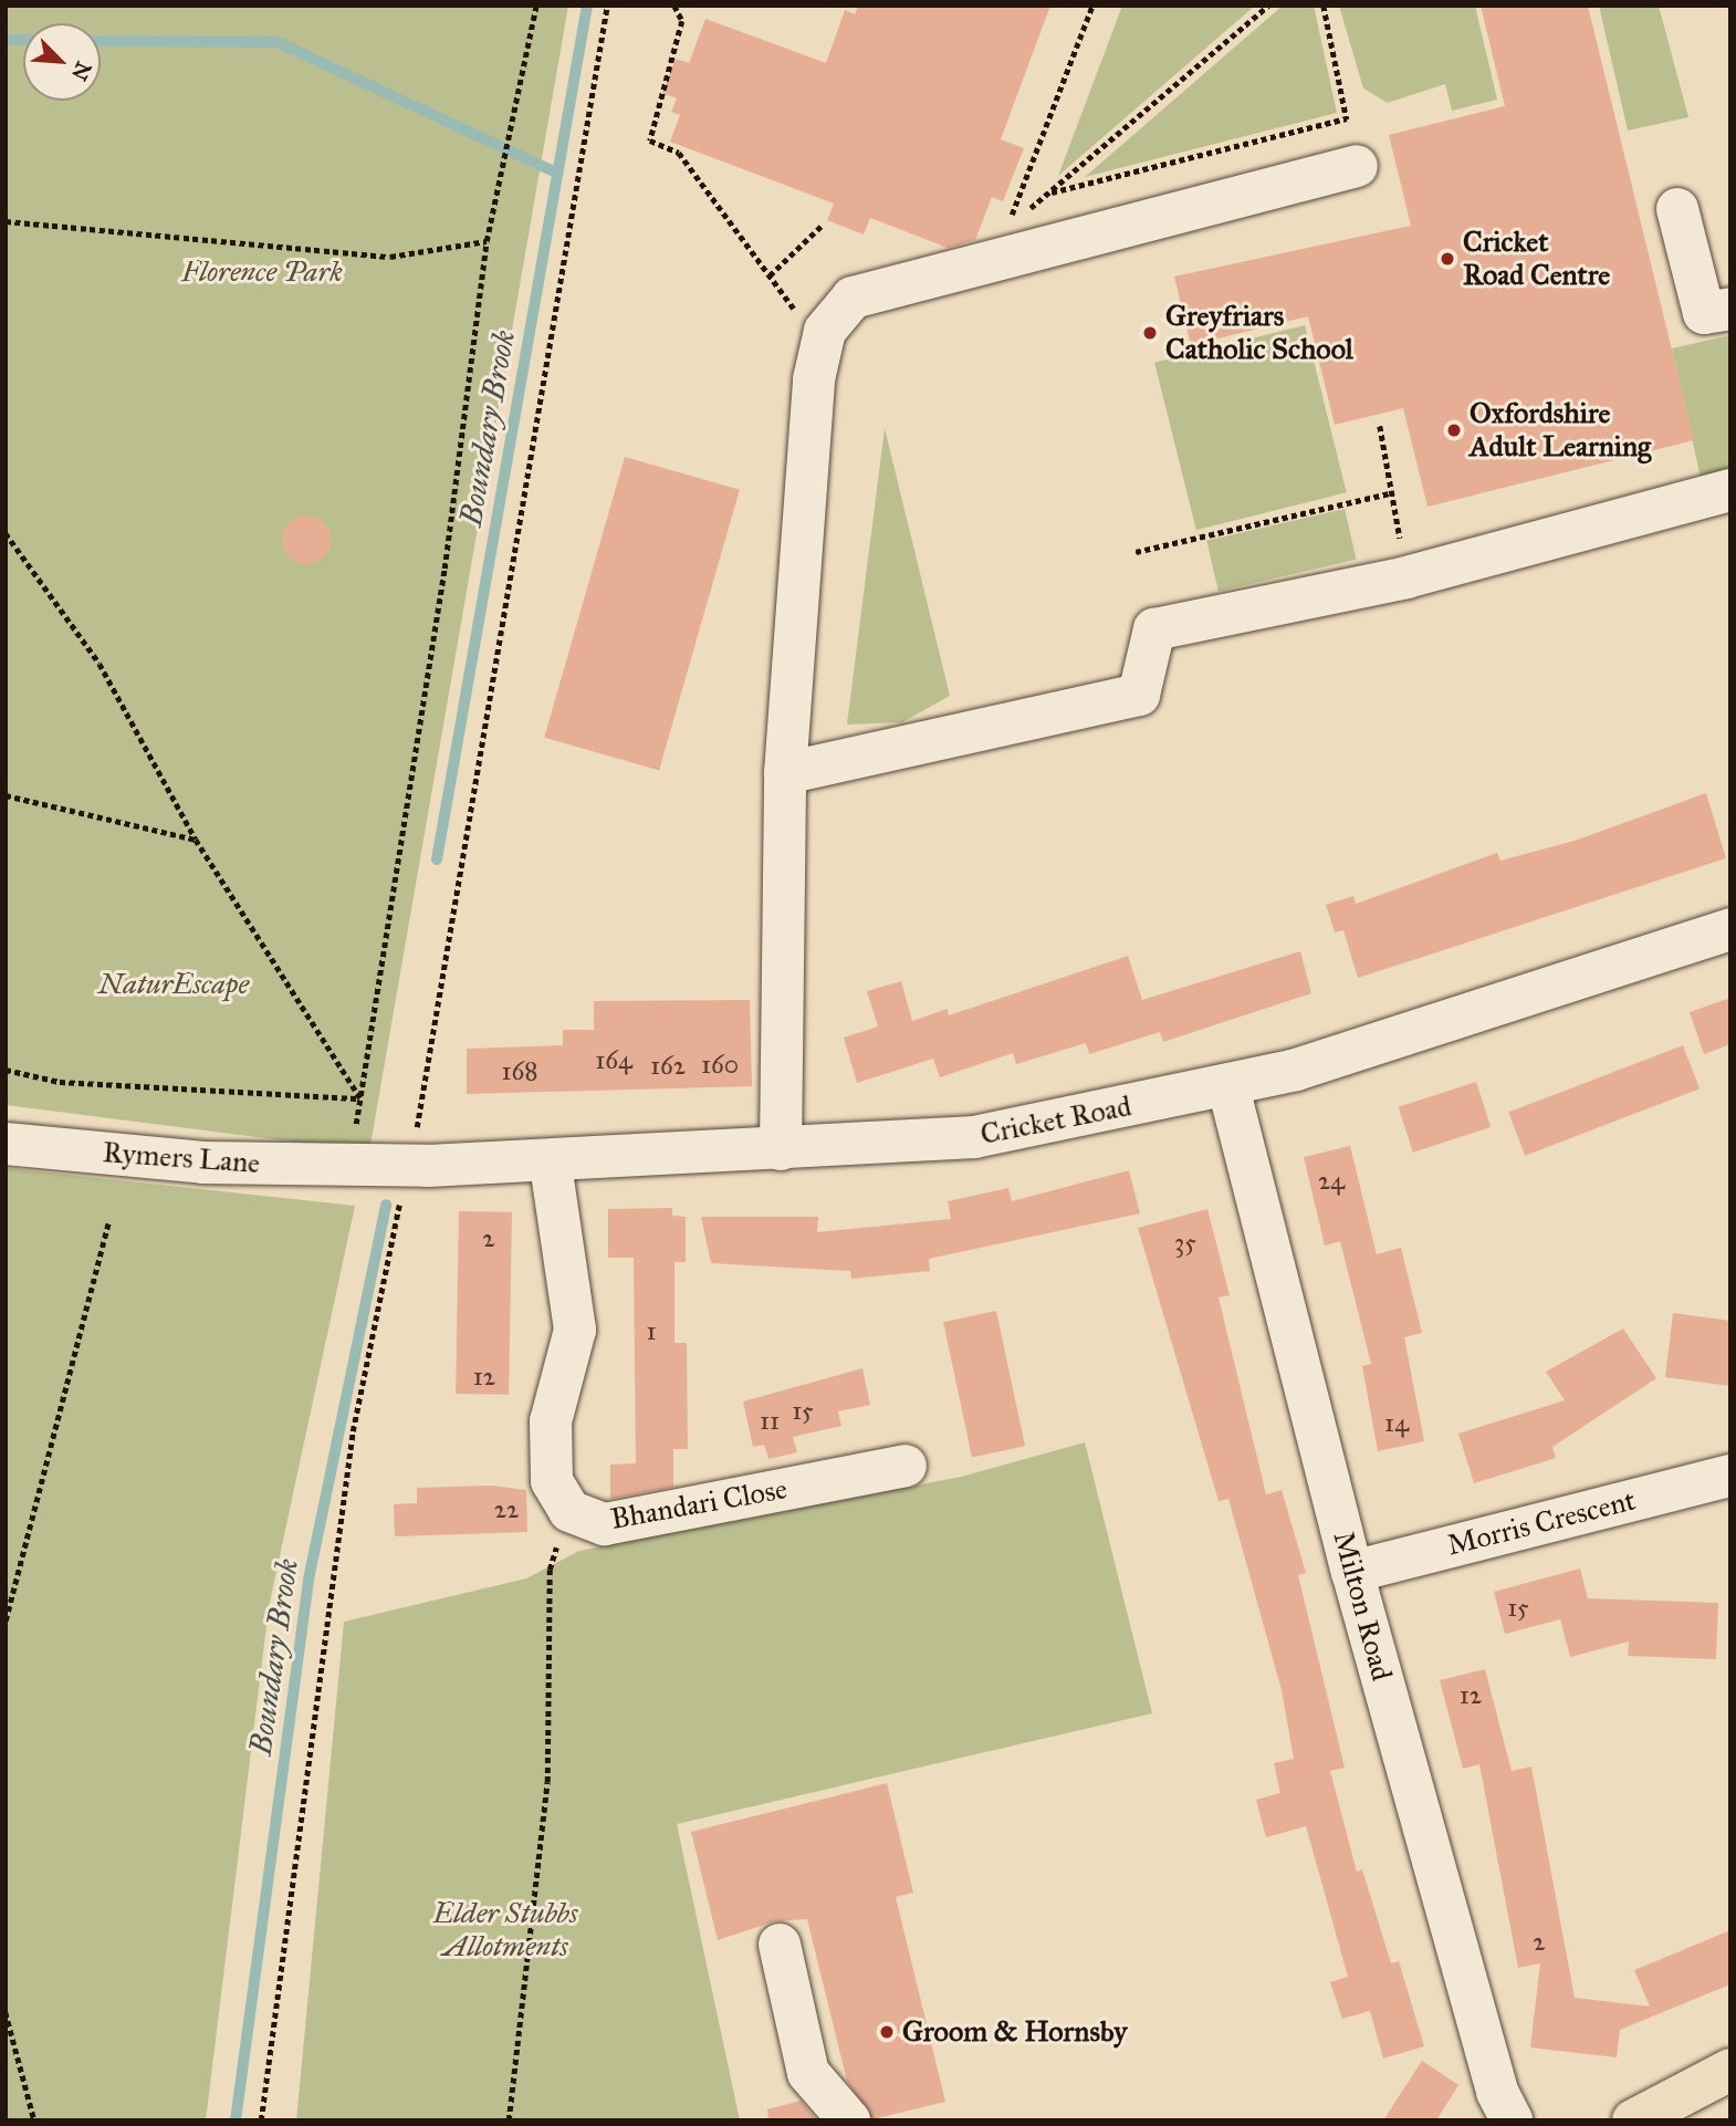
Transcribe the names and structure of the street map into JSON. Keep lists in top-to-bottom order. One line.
{"streets":{"street":["Cricket Road","Rymers Lane","Bhandari Close","Morris Crescent","Milton Road"]},"crossings":[["Cricket Road","Rymers Lane"],["Cricket Road","Bhandari Close"],["Cricket Road","Milton Road"],["Morris Crescent","Milton Road"]],"water":["Boundary Brook"],"parks":["Florence Park","NaturEscape","Elder Stubbs Allotments"],"places":["Cricket Road Centre","Greyfriars Catholic School","Oxfordshire Adult Learning","Groom & Hornsby"],"house_numbers":["164","160","162","168","24","2","35","1","12","15","11","14","22","15","12","2"],"north":"bottom right"}
